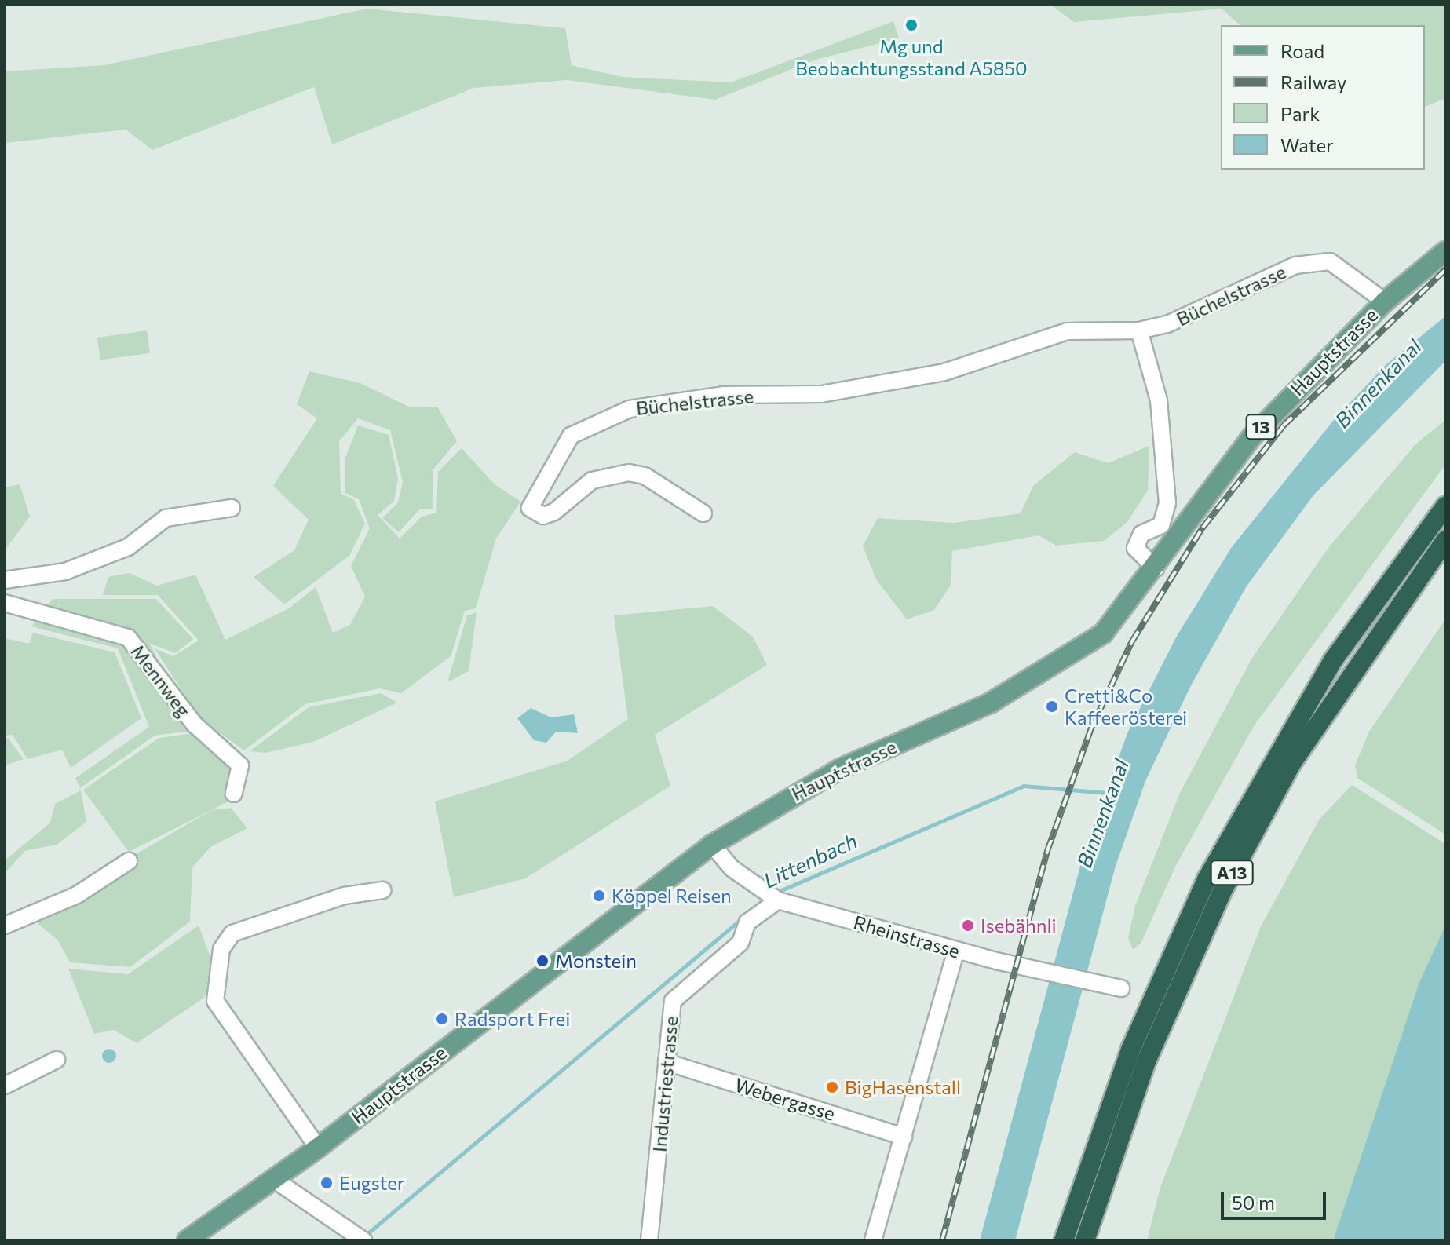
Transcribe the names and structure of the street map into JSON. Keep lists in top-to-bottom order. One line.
{"streets":{"highway":["A13"],"main road":["Hauptstrasse","13"],"street":["Büchelstrasse","Mennweg","Rheinstrasse","Industriestrasse","Webergasse"]},"crossings":[["Büchelstrasse","Hauptstrasse"],["Hauptstrasse","Rheinstrasse"],["Rheinstrasse","Industriestrasse"],["Industriestrasse","Webergasse"]],"water":["Binnenkanal","Littenbach"],"places":["Mg und Beobachtungsstand A5850","Cretti&Co Kaffeerösterei","Köppel Reisen","Isebähnli","Monstein","Radsport Frei","BigHasenstall","Eugster"],"legend":["Road","Railway","Park","Water"],"scale_bar":"50 m"}
